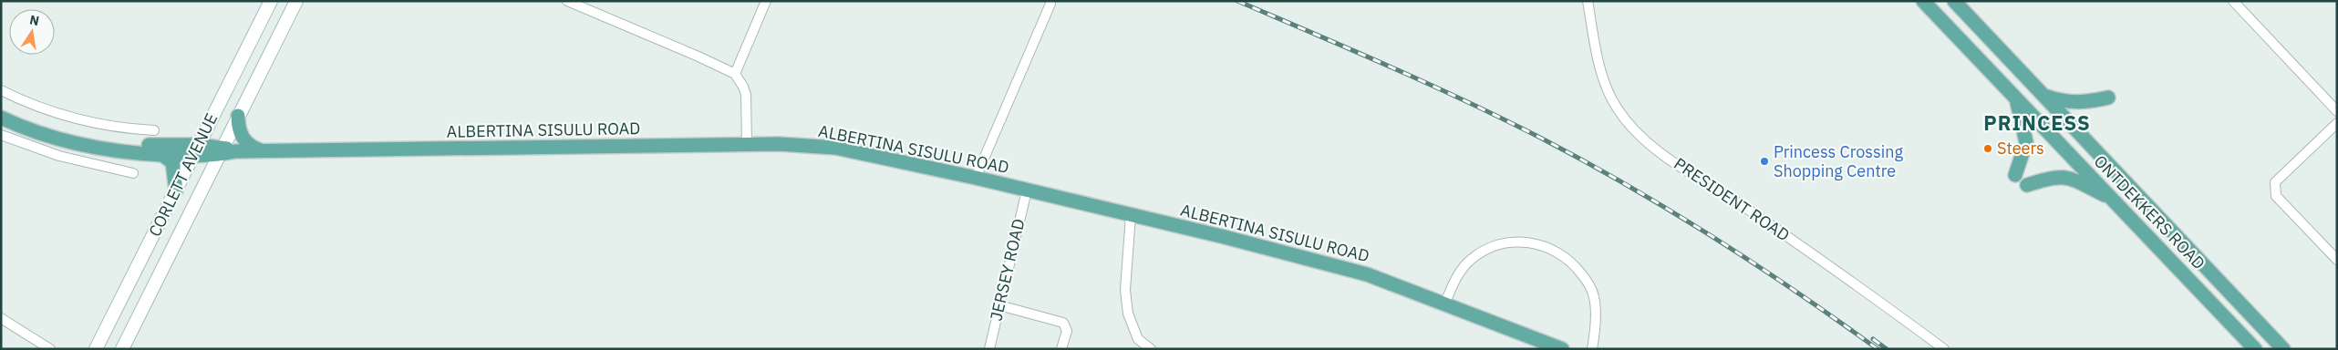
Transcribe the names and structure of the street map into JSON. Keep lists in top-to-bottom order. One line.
{"streets":{"main road":["ALBERTINA SISULU ROAD","ONTDEKKERS ROAD"],"street":["CORLETT AVENUE","PRESIDENT ROAD","JERSEY ROAD"]},"crossings":[["ALBERTINA SISULU ROAD","CORLETT AVENUE"],["ALBERTINA SISULU ROAD","JERSEY ROAD"]],"districts":["PRINCESS"],"places":["Steers","Princess Crossing Shopping Centre"],"north":"top"}
